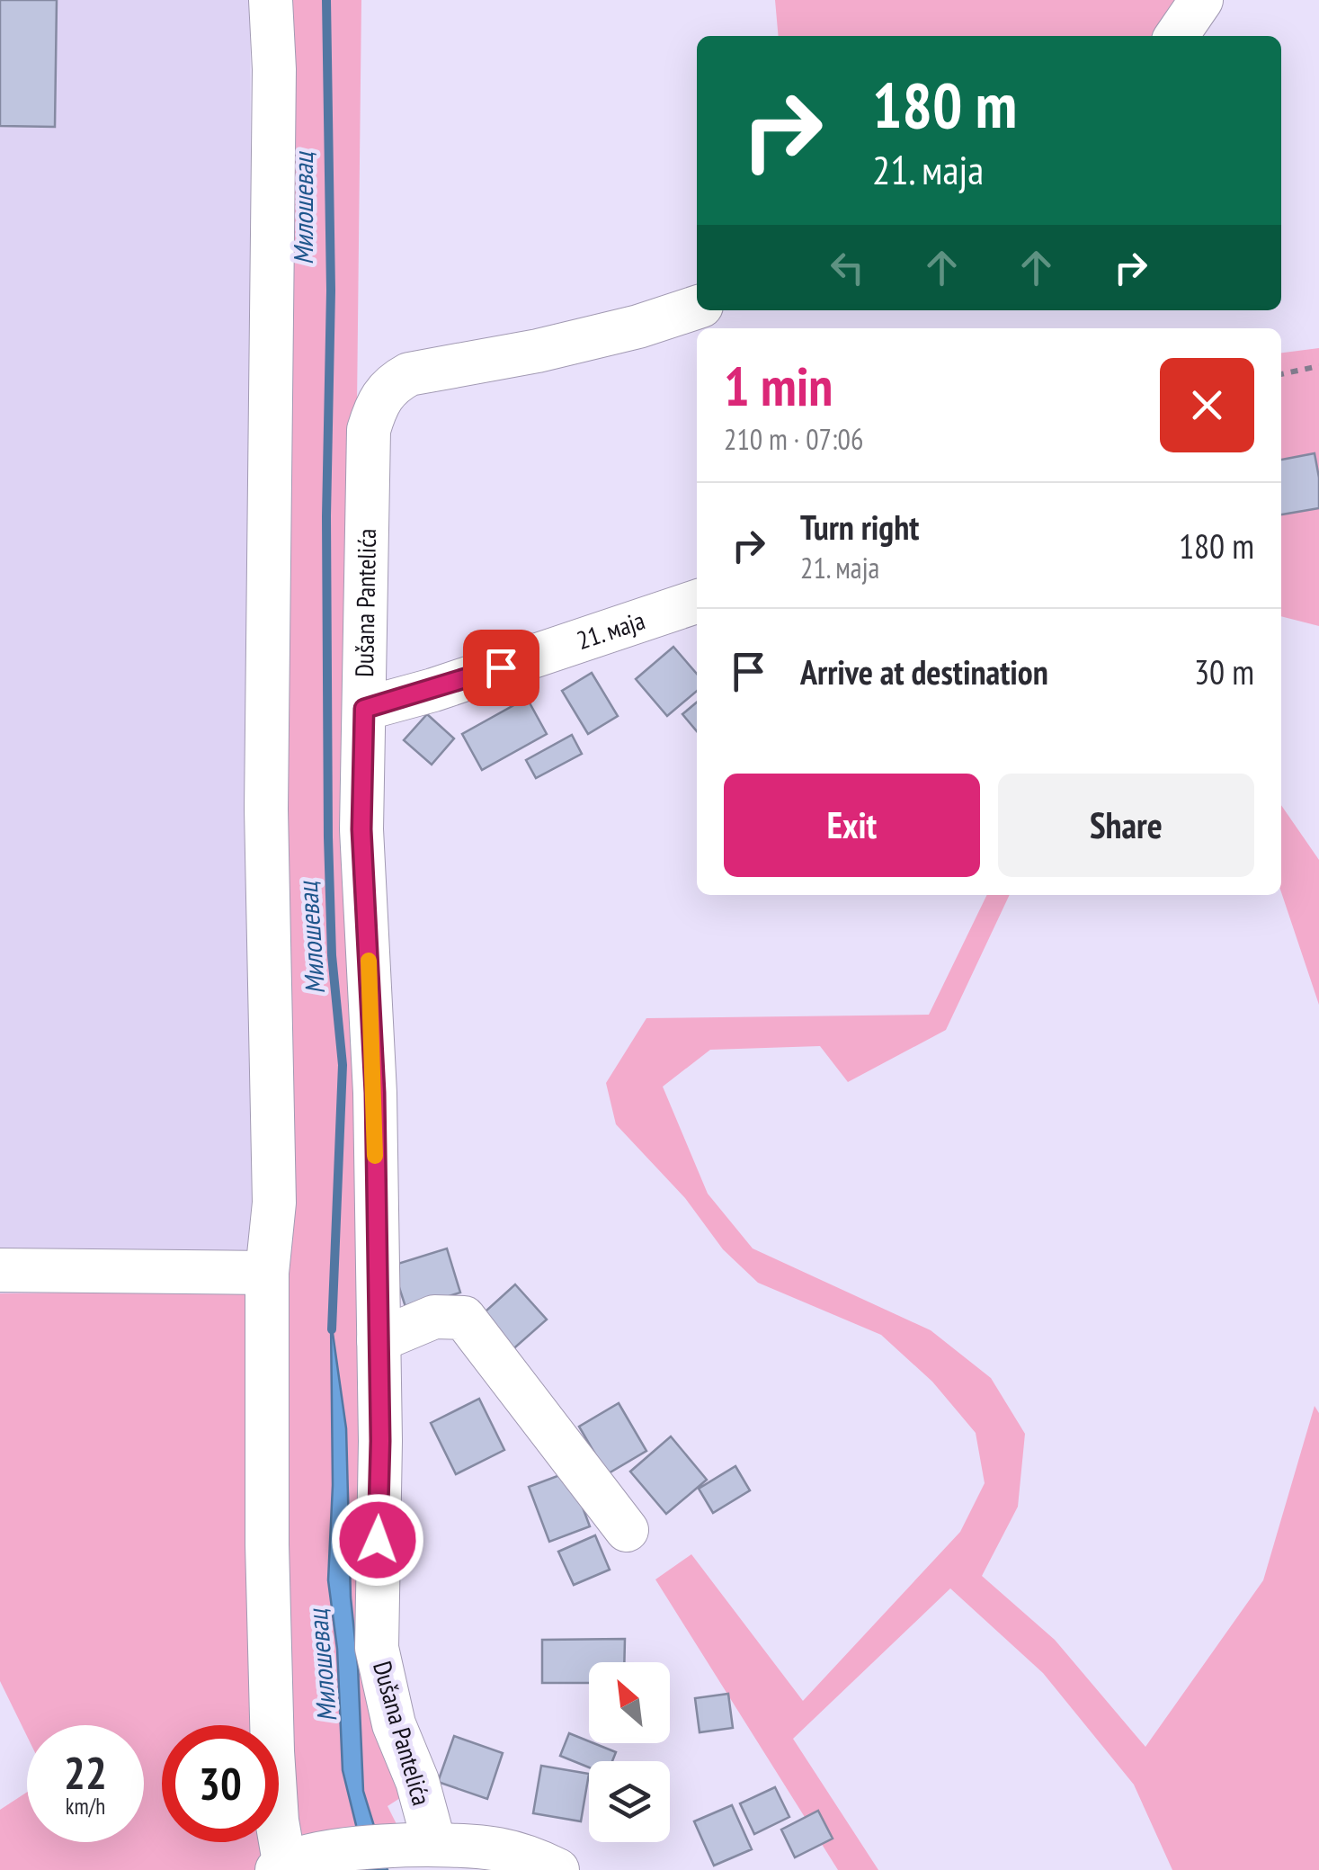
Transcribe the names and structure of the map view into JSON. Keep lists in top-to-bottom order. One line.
{"streets":{"street":["Dušana Pantelića","21. маја"]},"crossings":[["Dušana Pantelića","21. маја"]],"water":["Милошевац"],"north":"top left","page":{"turn":["180 m","21. маја"],"heading":["1 min","210 m · 07:06"],"list":[{"name":"Turn right","note":"21. маја","value":"180 m"},{"name":"Arrive at destination","value":"30 m"}],"buttons":["Exit","Share"],"speed":"22 km/h","limit":"30"}}
